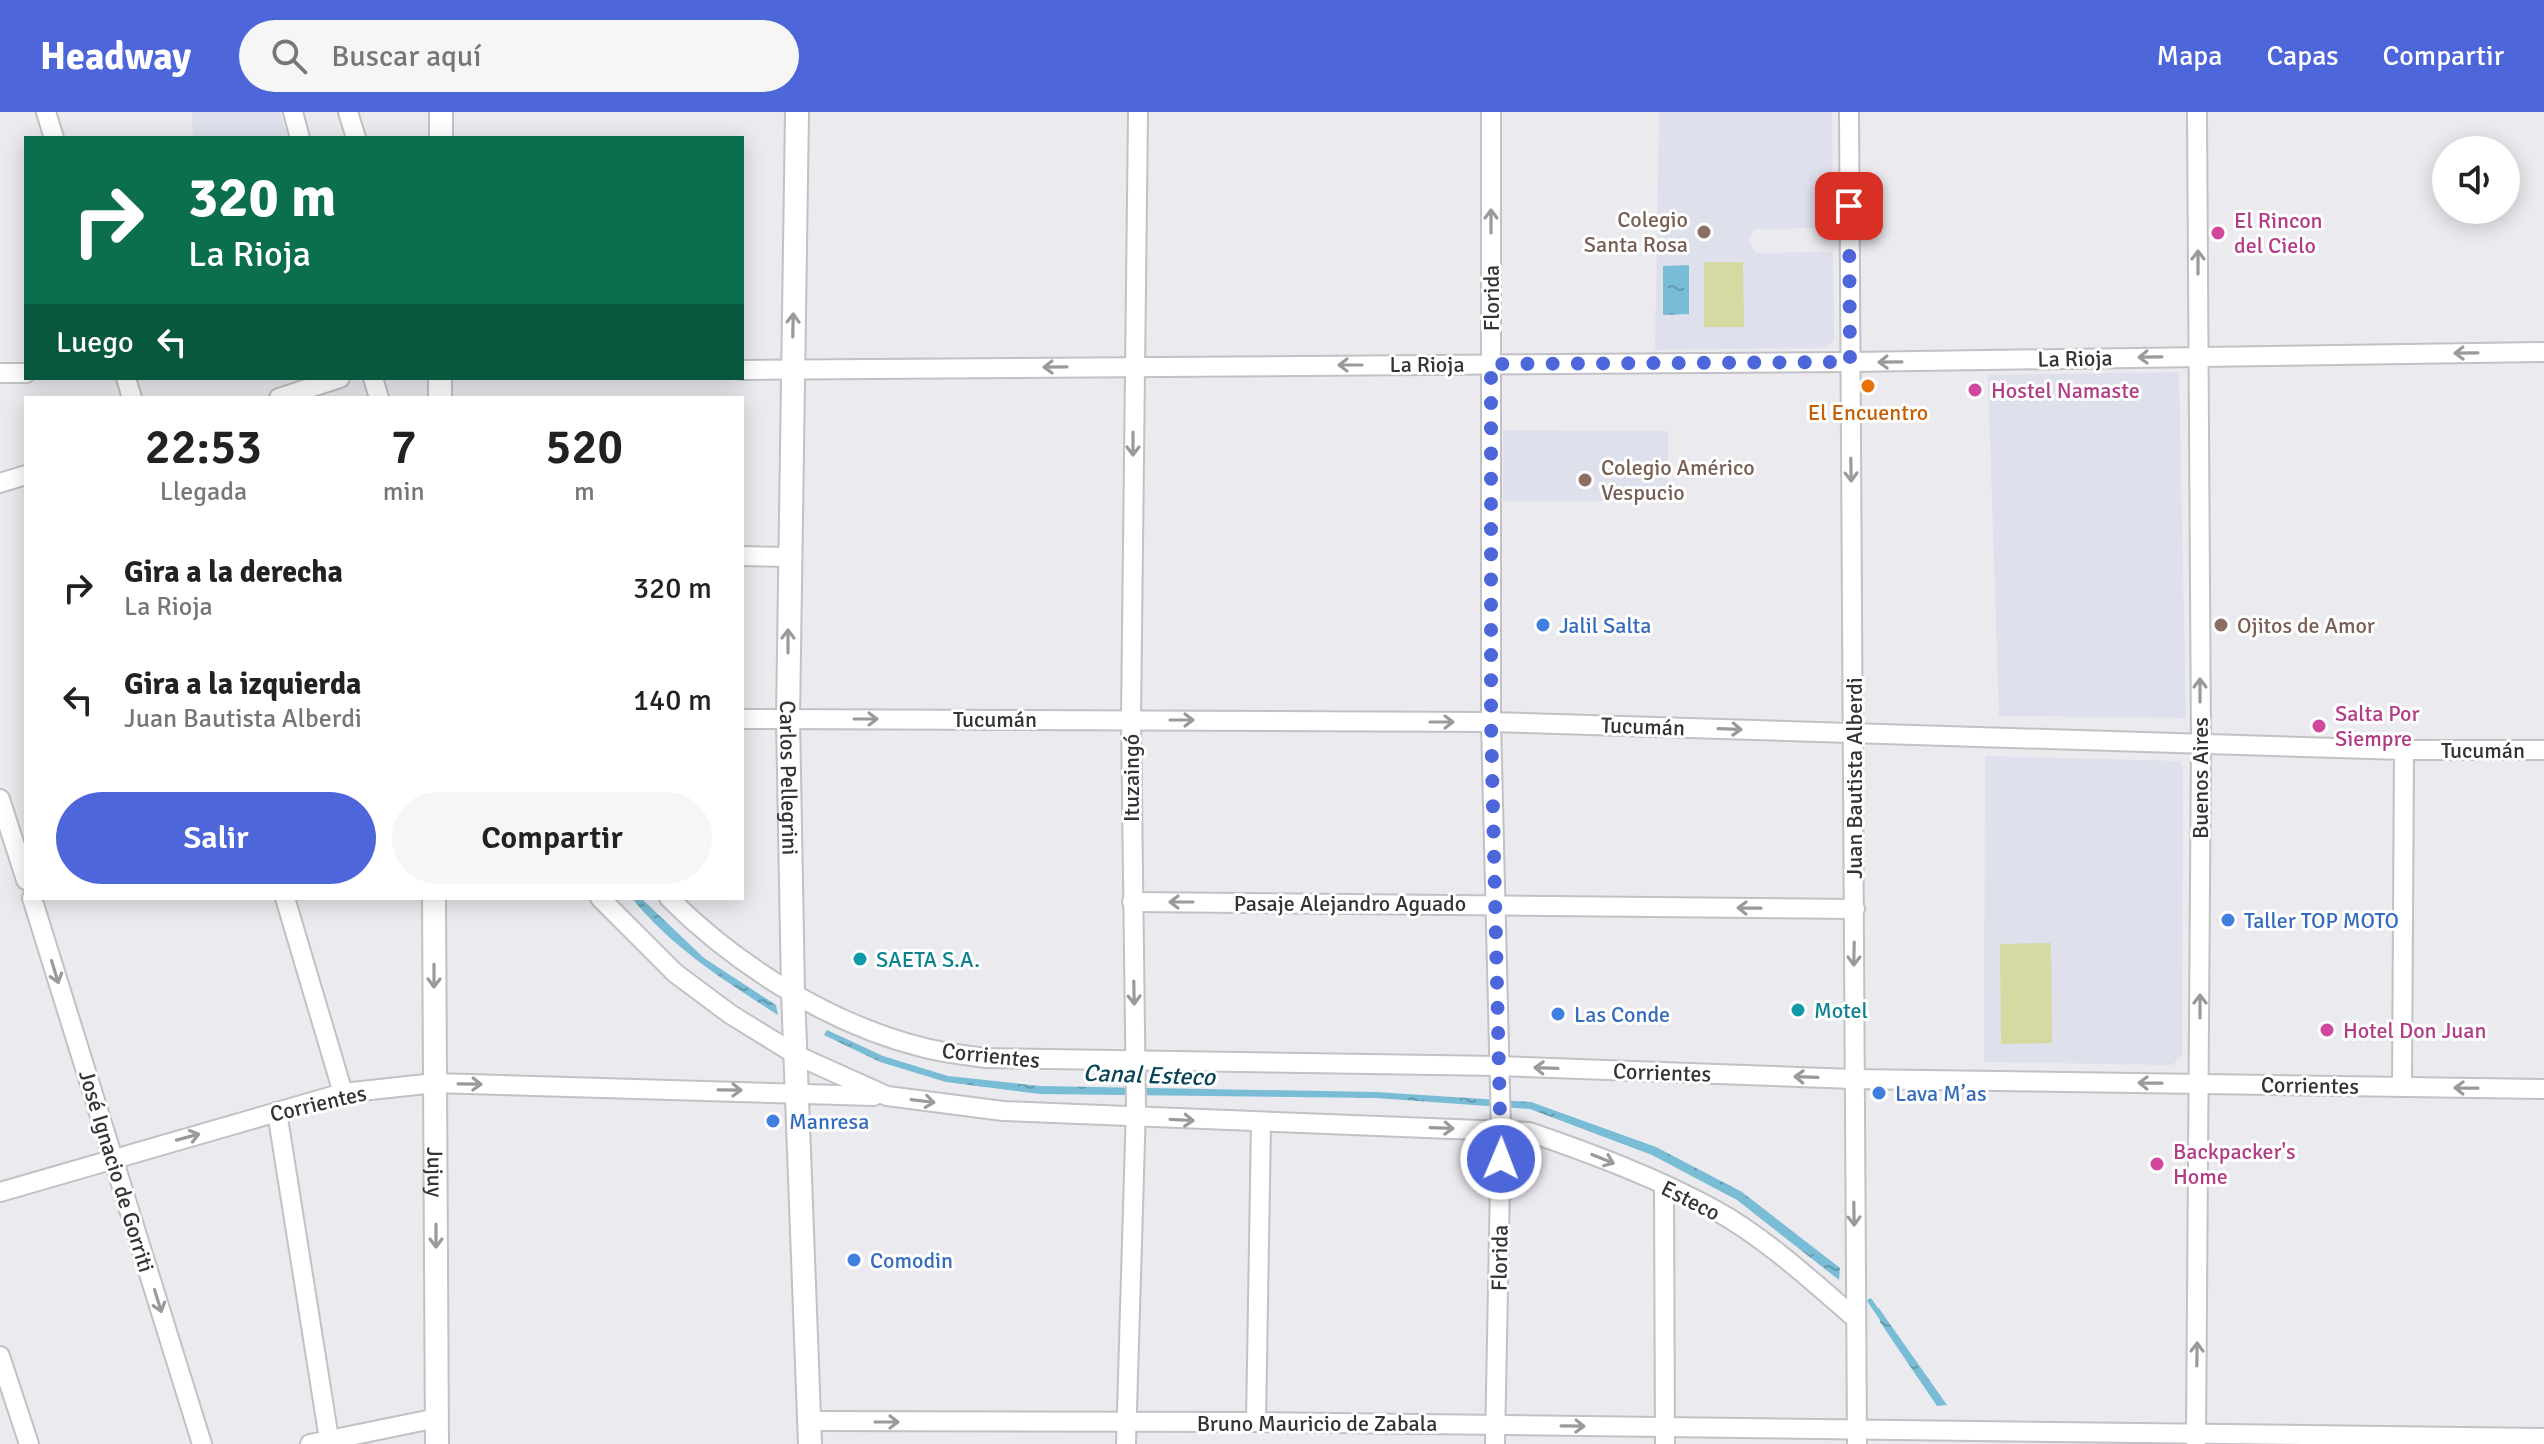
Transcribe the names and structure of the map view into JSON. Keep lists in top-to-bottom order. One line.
{"streets":{"main road":["Carlos Pellegrini","Jujuy"],"street":["Florida","La Rioja","Tucumán","Ituzaingó","Juan Bautista Alberdi","Buenos Aires","Pasaje Alejandro Aguado","Corrientes","José Ignacio de Gorriti","Esteco","Bruno Mauricio de Zabala"]},"crossings":[["Florida","La Rioja"],["Florida","Tucumán"],["Florida","Pasaje Alejandro Aguado"],["Florida","Corrientes"],["Florida","Esteco"],["Florida","Bruno Mauricio de Zabala"],["La Rioja","Carlos Pellegrini"],["La Rioja","Ituzaingó"],["La Rioja","Juan Bautista Alberdi"],["La Rioja","Buenos Aires"],["Tucumán","Carlos Pellegrini"],["Tucumán","Ituzaingó"],["Tucumán","Juan Bautista Alberdi"],["Tucumán","Buenos Aires"],["Carlos Pellegrini","Corrientes"],["Carlos Pellegrini","Bruno Mauricio de Zabala"],["Ituzaingó","Pasaje Alejandro Aguado"],["Ituzaingó","Corrientes"],["Ituzaingó","Bruno Mauricio de Zabala"],["Juan Bautista Alberdi","Pasaje Alejandro Aguado"],["Juan Bautista Alberdi","Corrientes"],["Juan Bautista Alberdi","Esteco"],["Juan Bautista Alberdi","Bruno Mauricio de Zabala"],["Buenos Aires","Corrientes"],["Buenos Aires","Bruno Mauricio de Zabala"],["Corrientes","José Ignacio de Gorriti"],["Corrientes","Jujuy"],["Corrientes","Esteco"]],"one_way":["La Rioja","Tucumán","Ituzaingó","Juan Bautista Alberdi","Buenos Aires","Pasaje Alejandro Aguado","Jujuy","Esteco"],"water":["Canal Esteco"],"places":["Colegio Santa Rosa","El Rincon del Cielo","El Encuentro","Hostel Namaste","Colegio Américo Vespucio","Jalil Salta","Ojitos de Amor","Salta Por Siempre","Taller TOP MOTO","SAETA S.A.","Motel","Las Conde","Hotel Don Juan","Lava M’as","Manresa","Backpacker's Home","Comodin"],"page":{"header":"Headway","search":"Buscar aquí","nav":["Mapa","Capas","Compartir"],"turn":["320 m","La Rioja"],"then":"Luego","eta":["22:53","Llegada","7","min","520","m"],"list":[{"name":"Gira a la derecha","note":"La Rioja","value":"320 m"},{"name":"Gira a la izquierda","note":"Juan Bautista Alberdi","value":"140 m"}],"buttons":["Salir","Compartir"]}}
